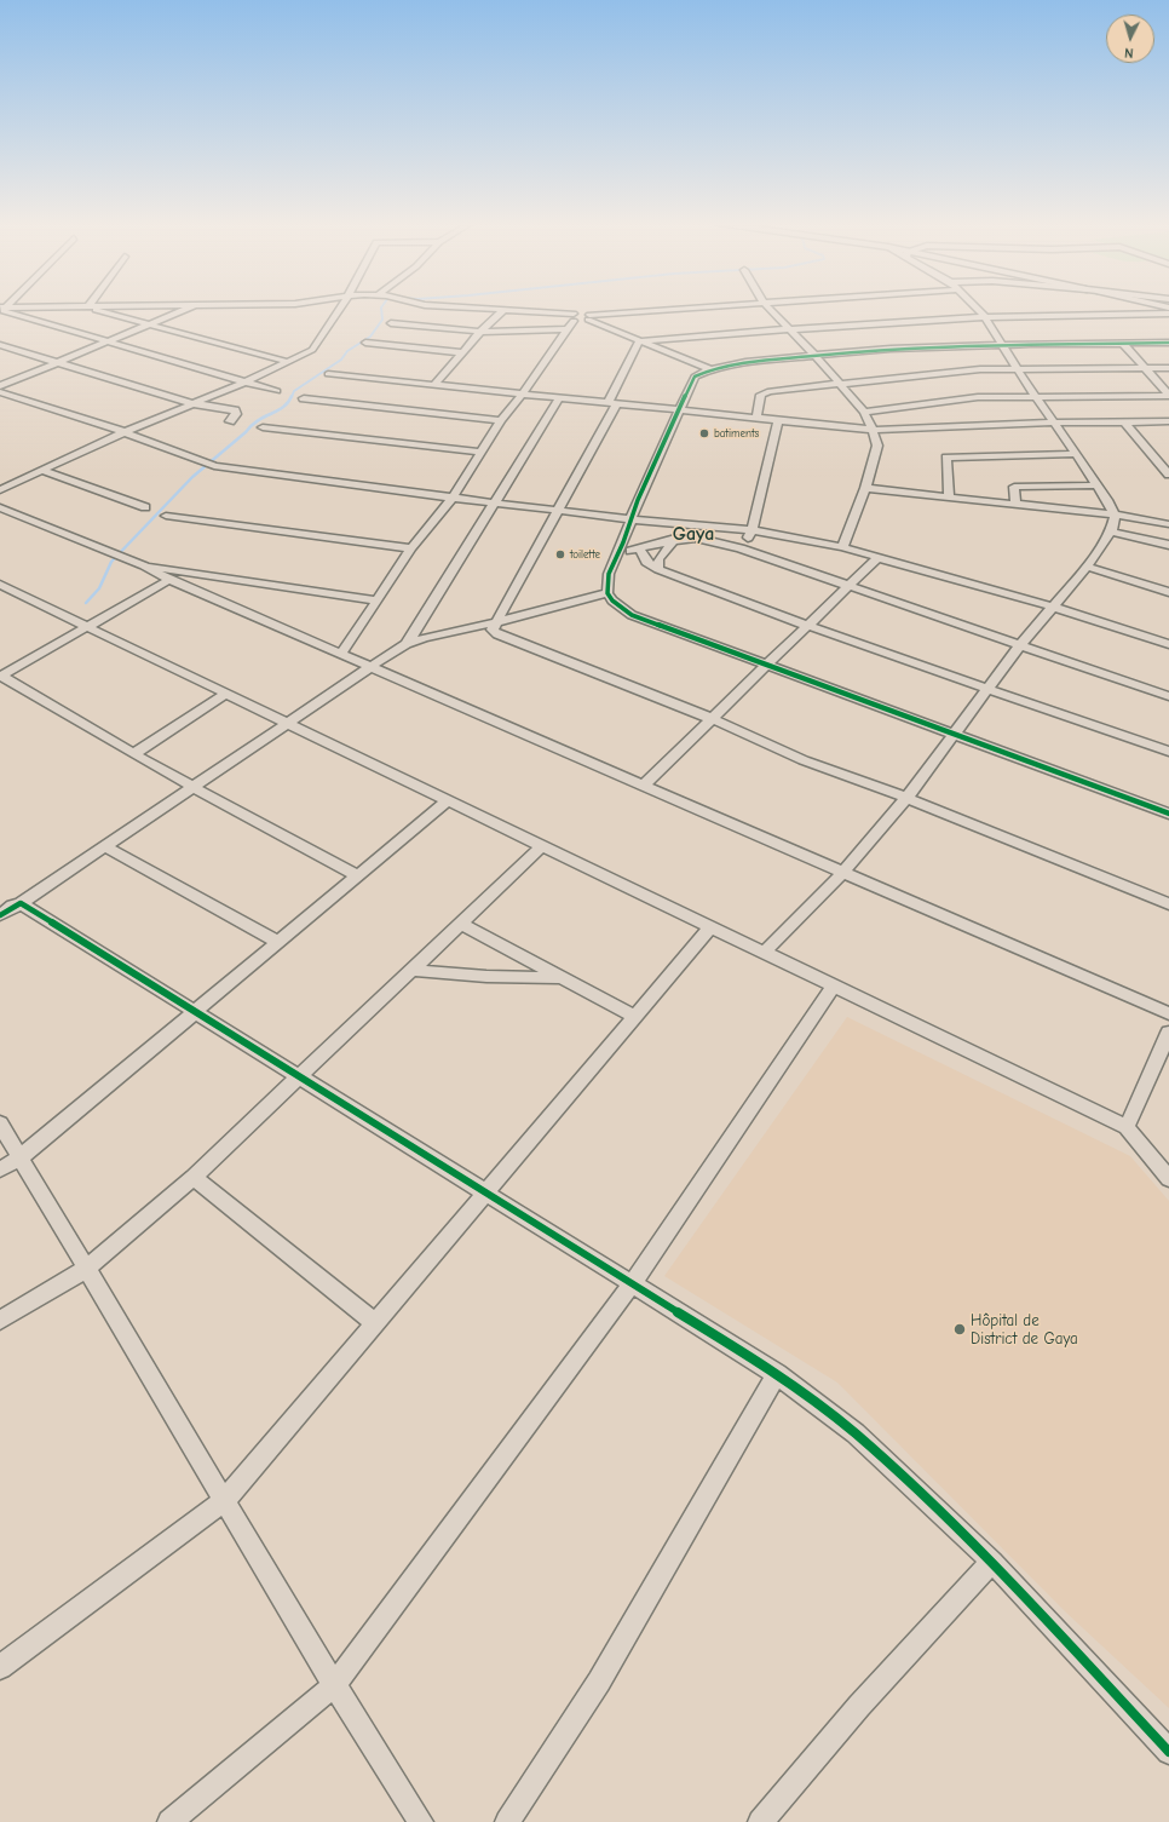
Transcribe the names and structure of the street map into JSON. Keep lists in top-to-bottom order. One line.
{"districts":["Gaya"],"places":["batiments","toilette","Hôpital de District de Gaya"],"north":"bottom"}
